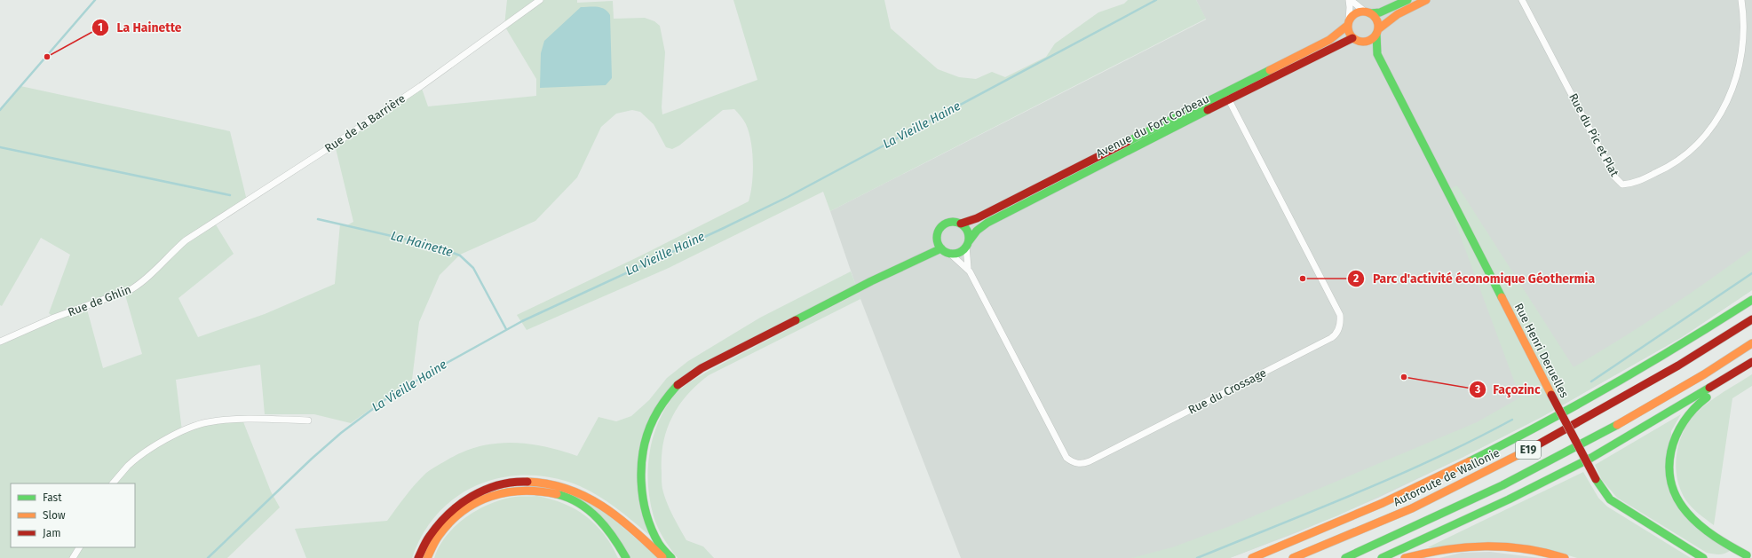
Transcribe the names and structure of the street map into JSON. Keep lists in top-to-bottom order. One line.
{"streets":{"main road":["Avenue du Fort Corbeau","Rue Henri Deruelles","E19","Autoroute de Wallonie"],"street":["Rue de la Barrière","Rue du Pic et Plat","Rue de Ghlin","Rue du Crossage"]},"crossings":[["Rue de la Barrière","Rue de Ghlin"],["Avenue du Fort Corbeau","Rue Henri Deruelles"],["Avenue du Fort Corbeau","Rue du Crossage"]],"water":["La Vieille Haine","La Hainette"],"places":["La Hainette","Parc d'activité économique Géothermia","Façozinc"],"legend":["Fast","Slow","Jam"]}
